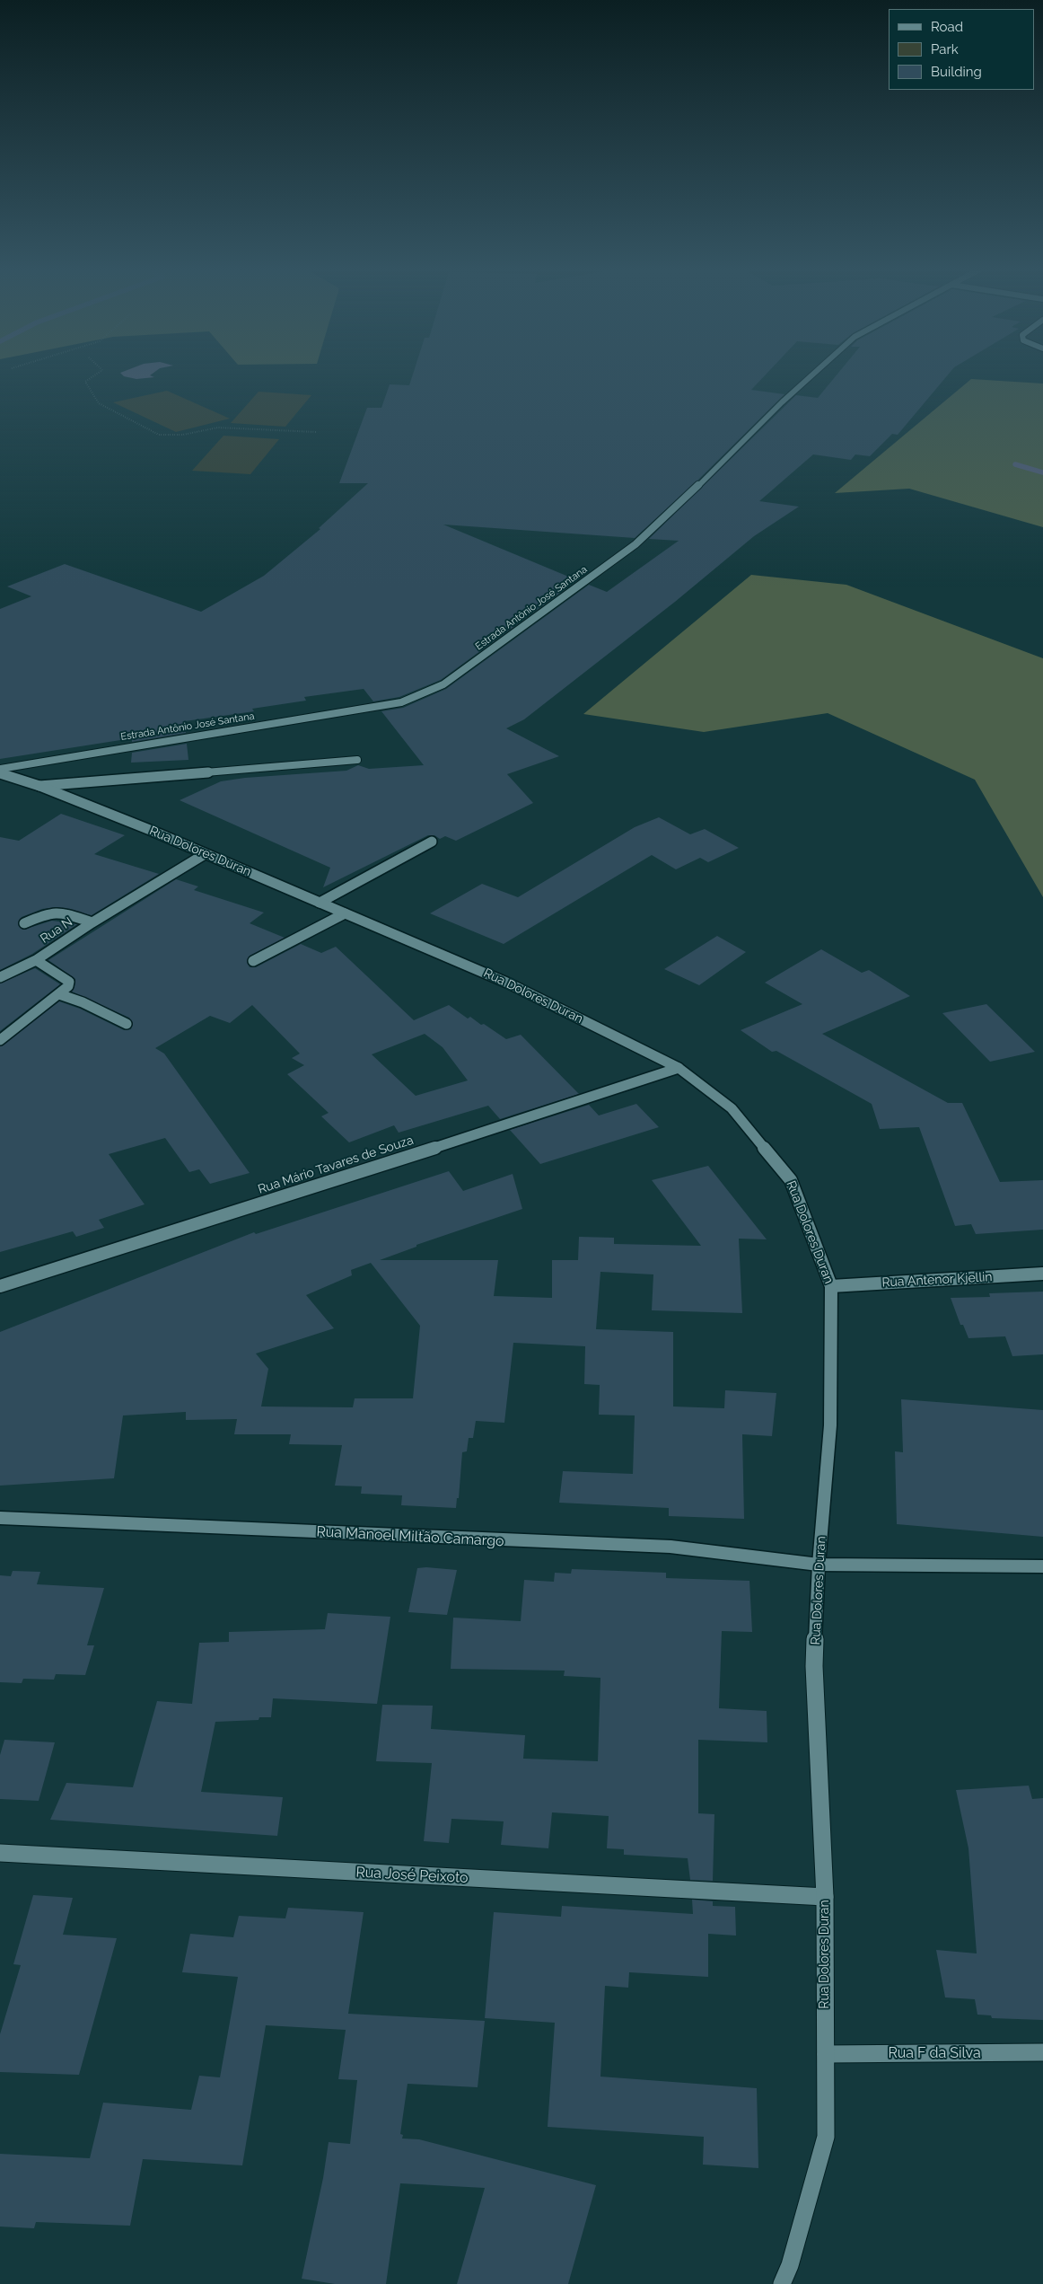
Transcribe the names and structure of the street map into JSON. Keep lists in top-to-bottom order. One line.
{"streets":{"street":["Estrada Antônio José Santana","Rua Dolores Duran","Rua N","Rua Mário Tavares de Souza","Rua Antenor Kjellin","Rua Manoel Miltão Camargo","Rua José Peixoto","Rua F da Silva"]},"crossings":[["Rua Dolores Duran","Rua N"],["Rua Dolores Duran","Rua Mário Tavares de Souza"],["Rua Dolores Duran","Rua Antenor Kjellin"],["Rua Dolores Duran","Rua Manoel Miltão Camargo"],["Rua Dolores Duran","Rua José Peixoto"],["Rua Dolores Duran","Rua F da Silva"]],"legend":["Road","Park","Building"]}
